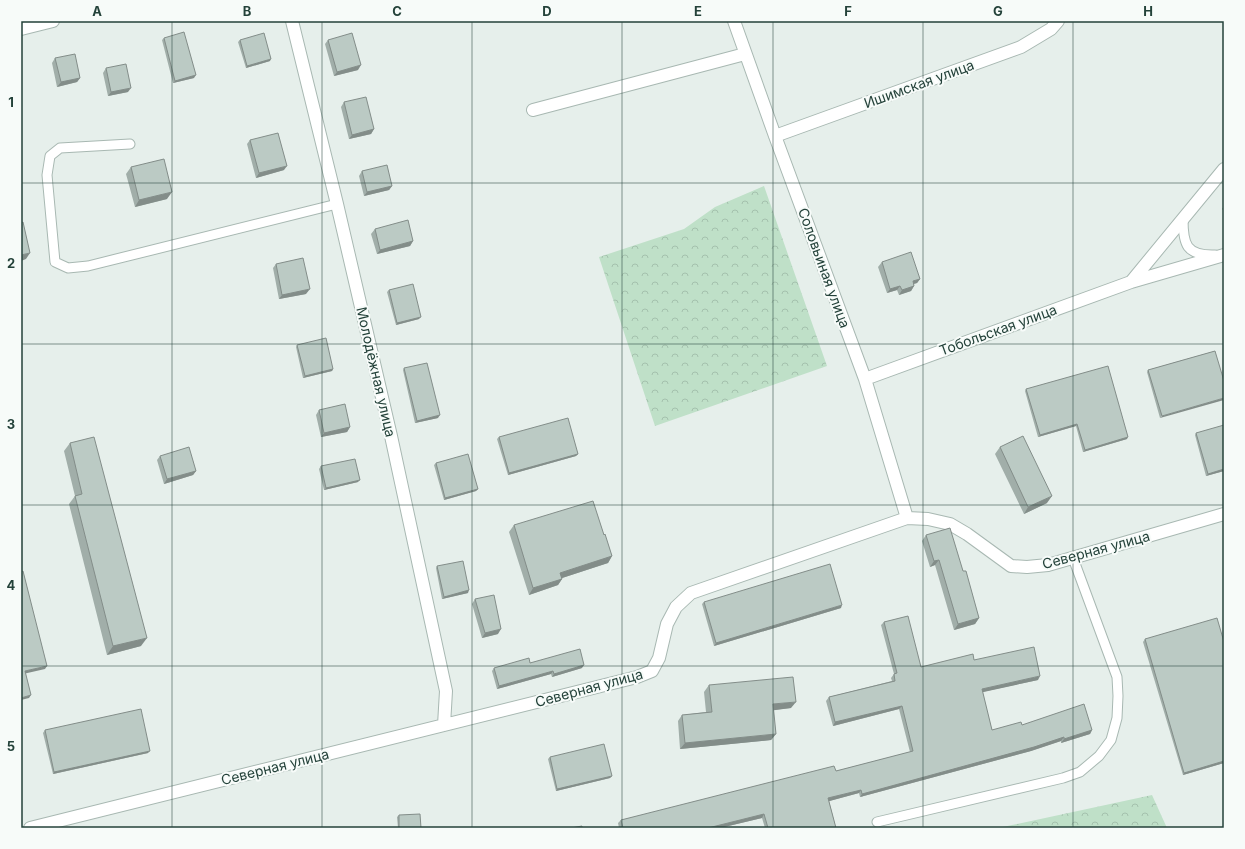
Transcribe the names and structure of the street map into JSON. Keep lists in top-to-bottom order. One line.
{"streets":{"street":["Ишимская улица","Соловьиная улица","Тобольская улица","Молодёжная улица","Северная улица"]},"crossings":[["Ишимская улица","Соловьиная улица"],["Соловьиная улица","Тобольская улица"],["Соловьиная улица","Северная улица"],["Молодёжная улица","Северная улица"]],"grid":{"columns":["A","B","C","D","E","F","G","H"],"rows":["1","2","3","4","5"]}}
